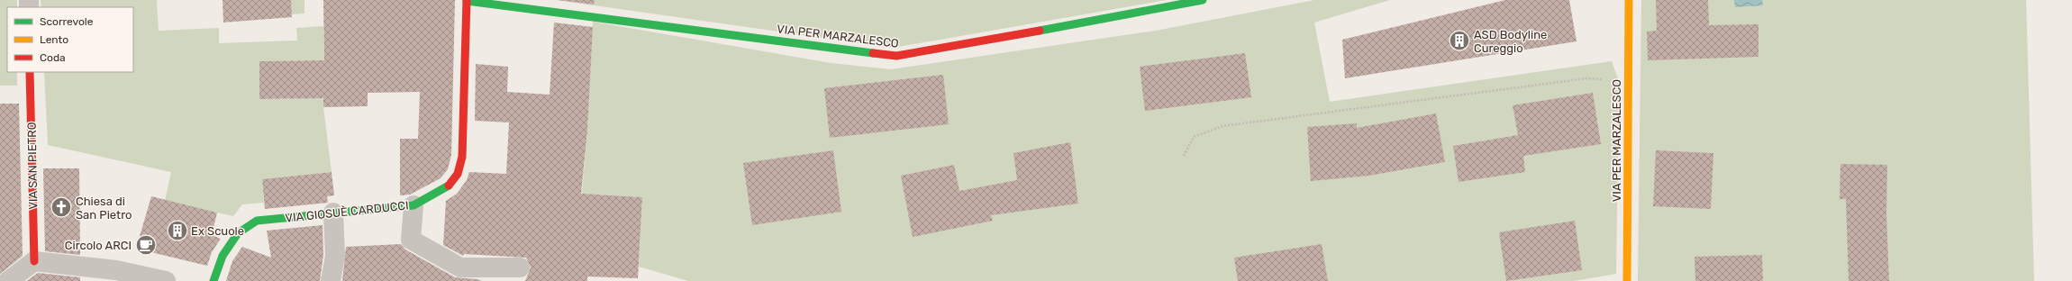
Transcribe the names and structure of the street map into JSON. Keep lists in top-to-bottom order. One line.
{"streets":{"street":["VIA PER MARZALESCO","VIA SAN PIETRO","VIA GIOSUÈ CARDUCCI"]},"crossings":[["VIA PER MARZALESCO","VIA GIOSUÈ CARDUCCI"]],"places":{"building":["ASD Bodyline Cureggio","Ex Scuole"],"church":["Chiesa di San Pietro"],"cafe":["Circolo ARCI"]},"legend":["Scorrevole","Lento","Coda"]}
